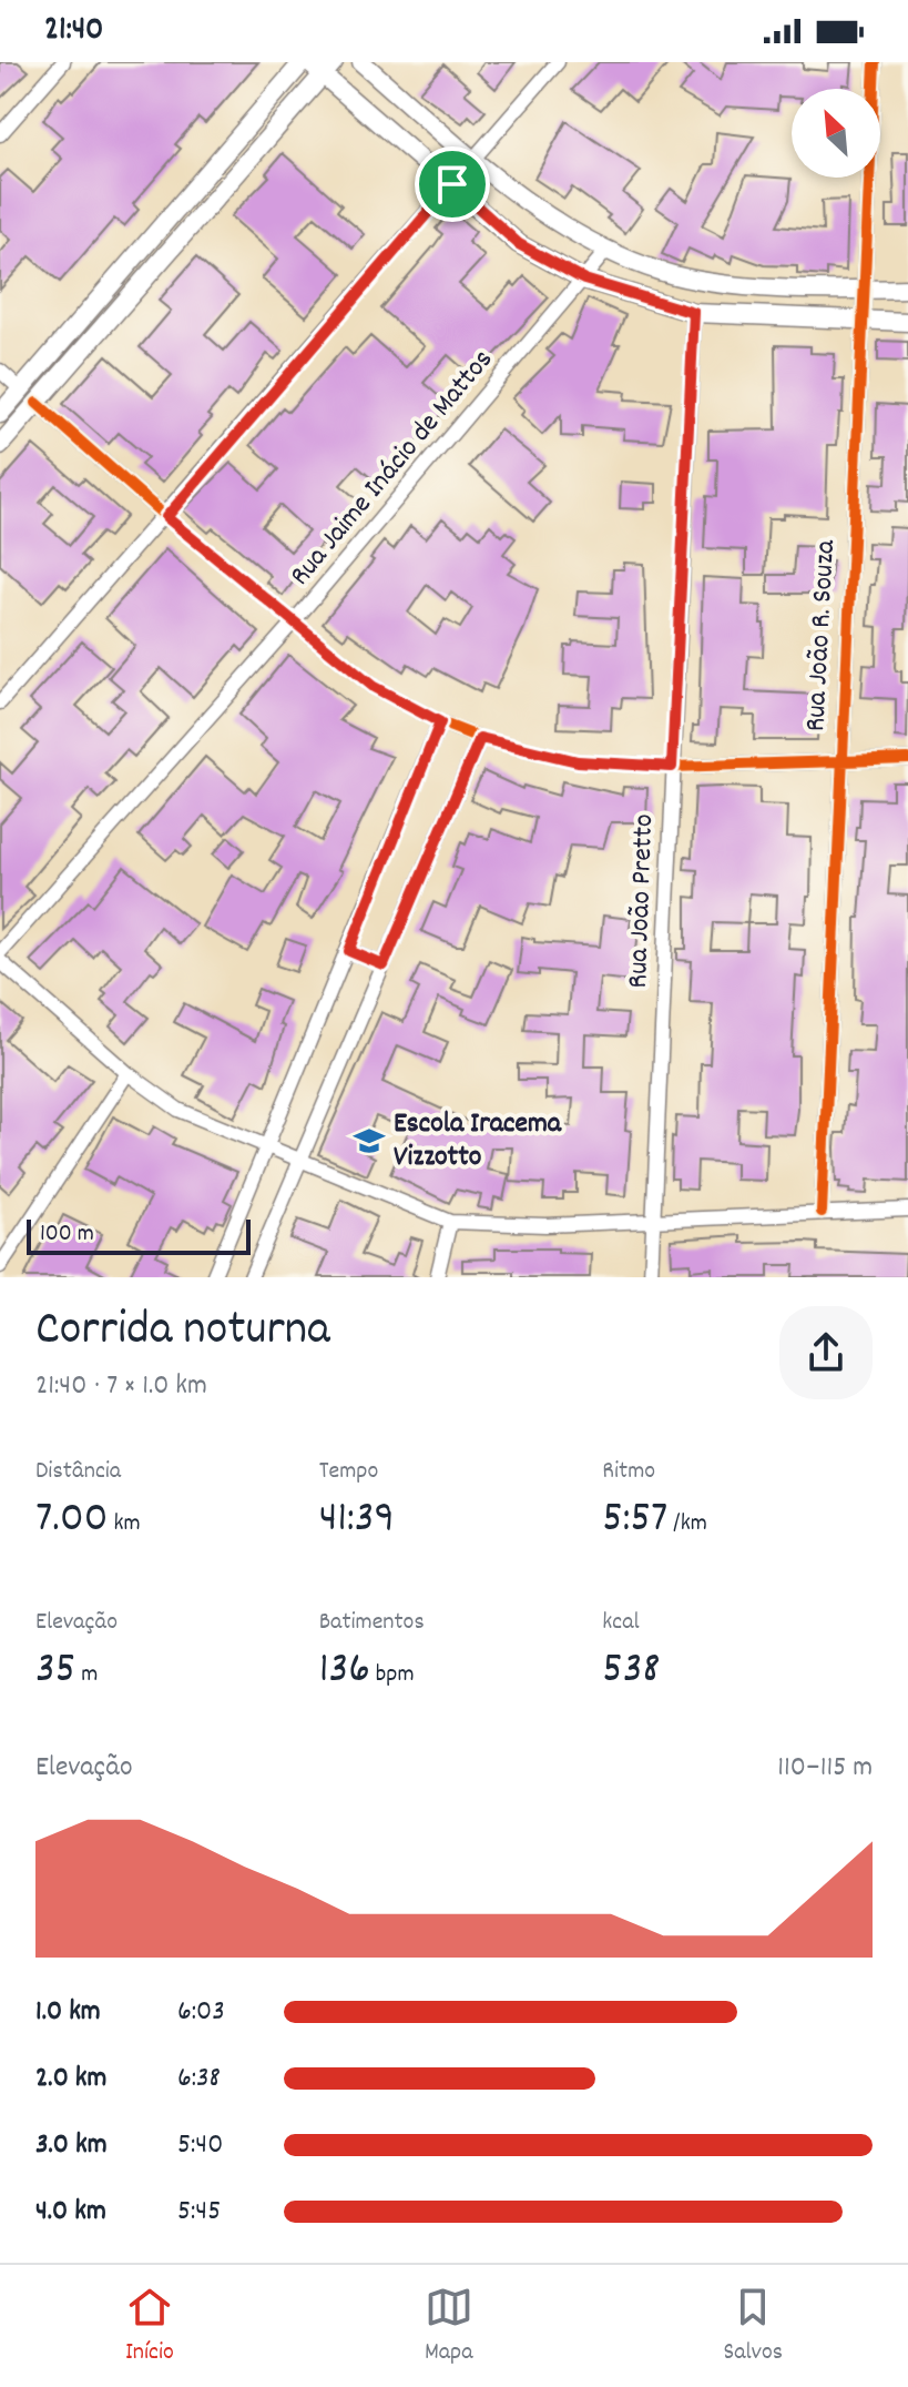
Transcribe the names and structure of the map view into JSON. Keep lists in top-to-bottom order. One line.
{"streets":{"street":["Rua Jaime Inácio de Mattos","Rua João R. Souza","Rua João Pretto"]},"places":{"school or university":["Escola Iracema Vizzotto"]},"scale_bar":"100 m","north":"top left","page":{"status":"21:40","scale":"100 m","heading":["Corrida noturna","21:40 · 7 × 1.0 km"],"stats":[["Distância","7.00 km"],["Tempo","41:39"],["Ritmo","5:57 /km"],["Elevação","35 m"],["Batimentos","136 bpm"],["kcal","538"]],"chart":["Elevação","110–115 m"],"list":[{"name":"1.0 km","note":"6:03"},{"name":"2.0 km","note":"6:38"},{"name":"3.0 km","note":"5:40"},{"name":"4.0 km","note":"5:45"}],"tabs":["Início","Mapa","Salvos"]}}
